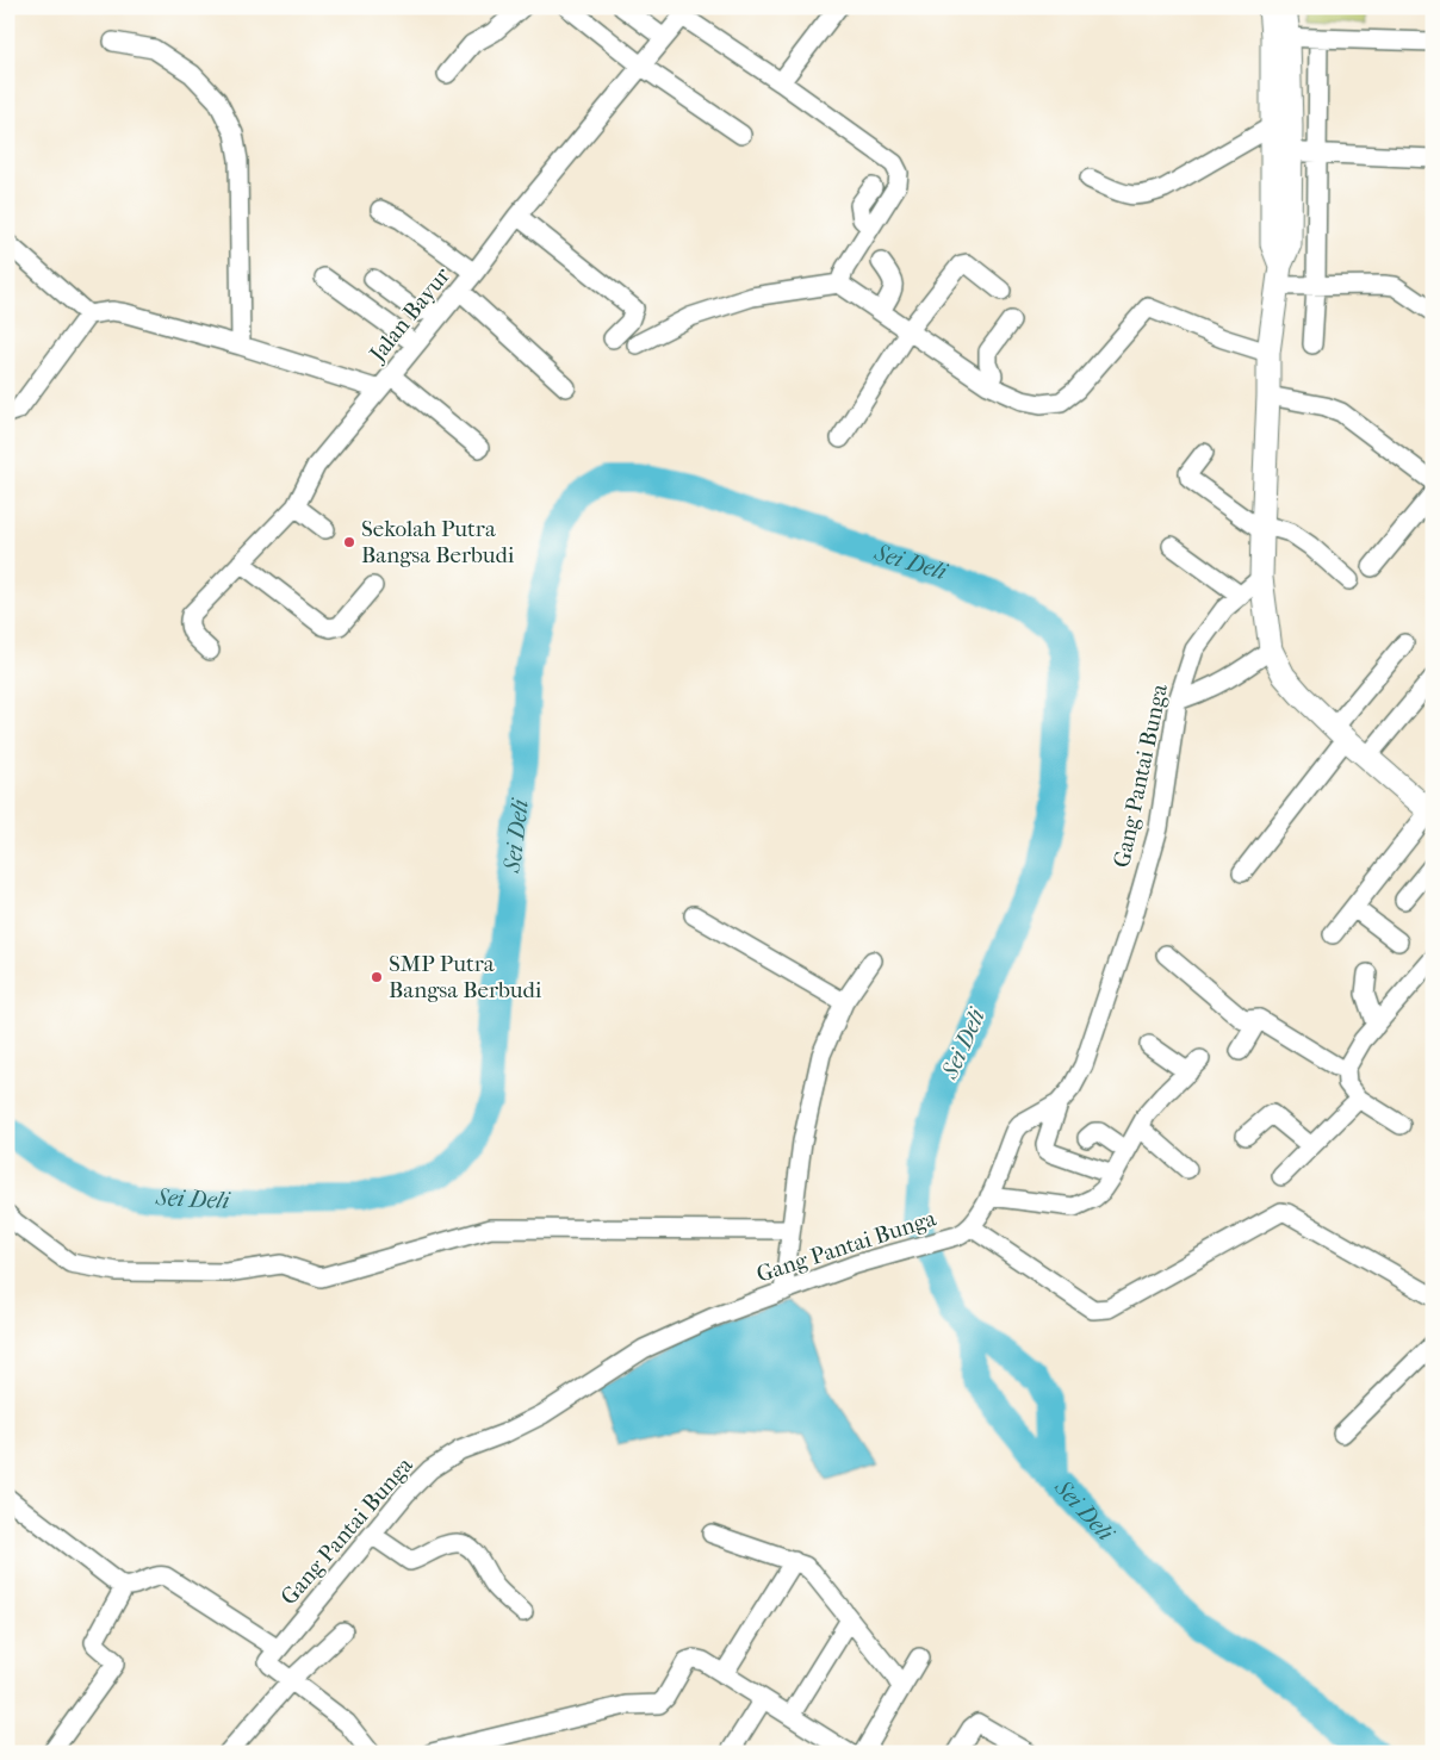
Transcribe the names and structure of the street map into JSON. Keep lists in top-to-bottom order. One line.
{"streets":{"street":["Jalan Bayur","Gang Pantai Bunga"]},"water":["Sei Deli"],"places":["Sekolah Putra Bangsa Berbudi","SMP Putra Bangsa Berbudi"]}
